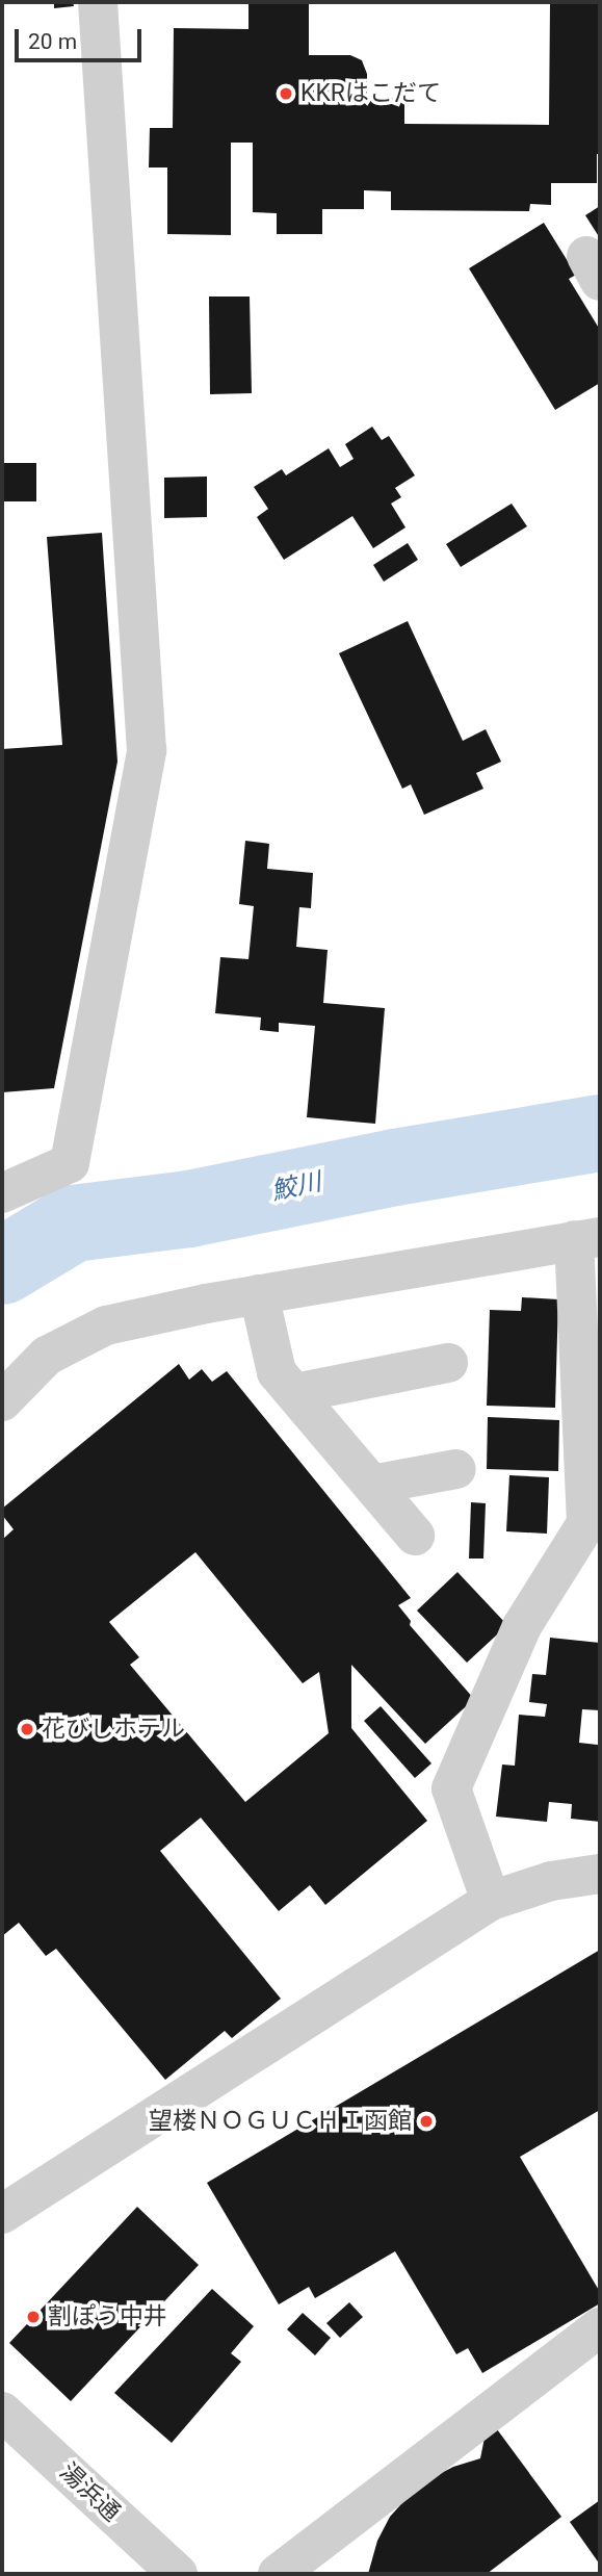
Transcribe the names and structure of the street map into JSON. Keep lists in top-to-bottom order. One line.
{"streets":{"street":["湯浜通"]},"water":["鮫川"],"places":["KKRはこだて","花びしホテル","望楼ＮＯＧＵＣＨＩ函館","割ぽう中井"],"scale_bar":"20 m"}
